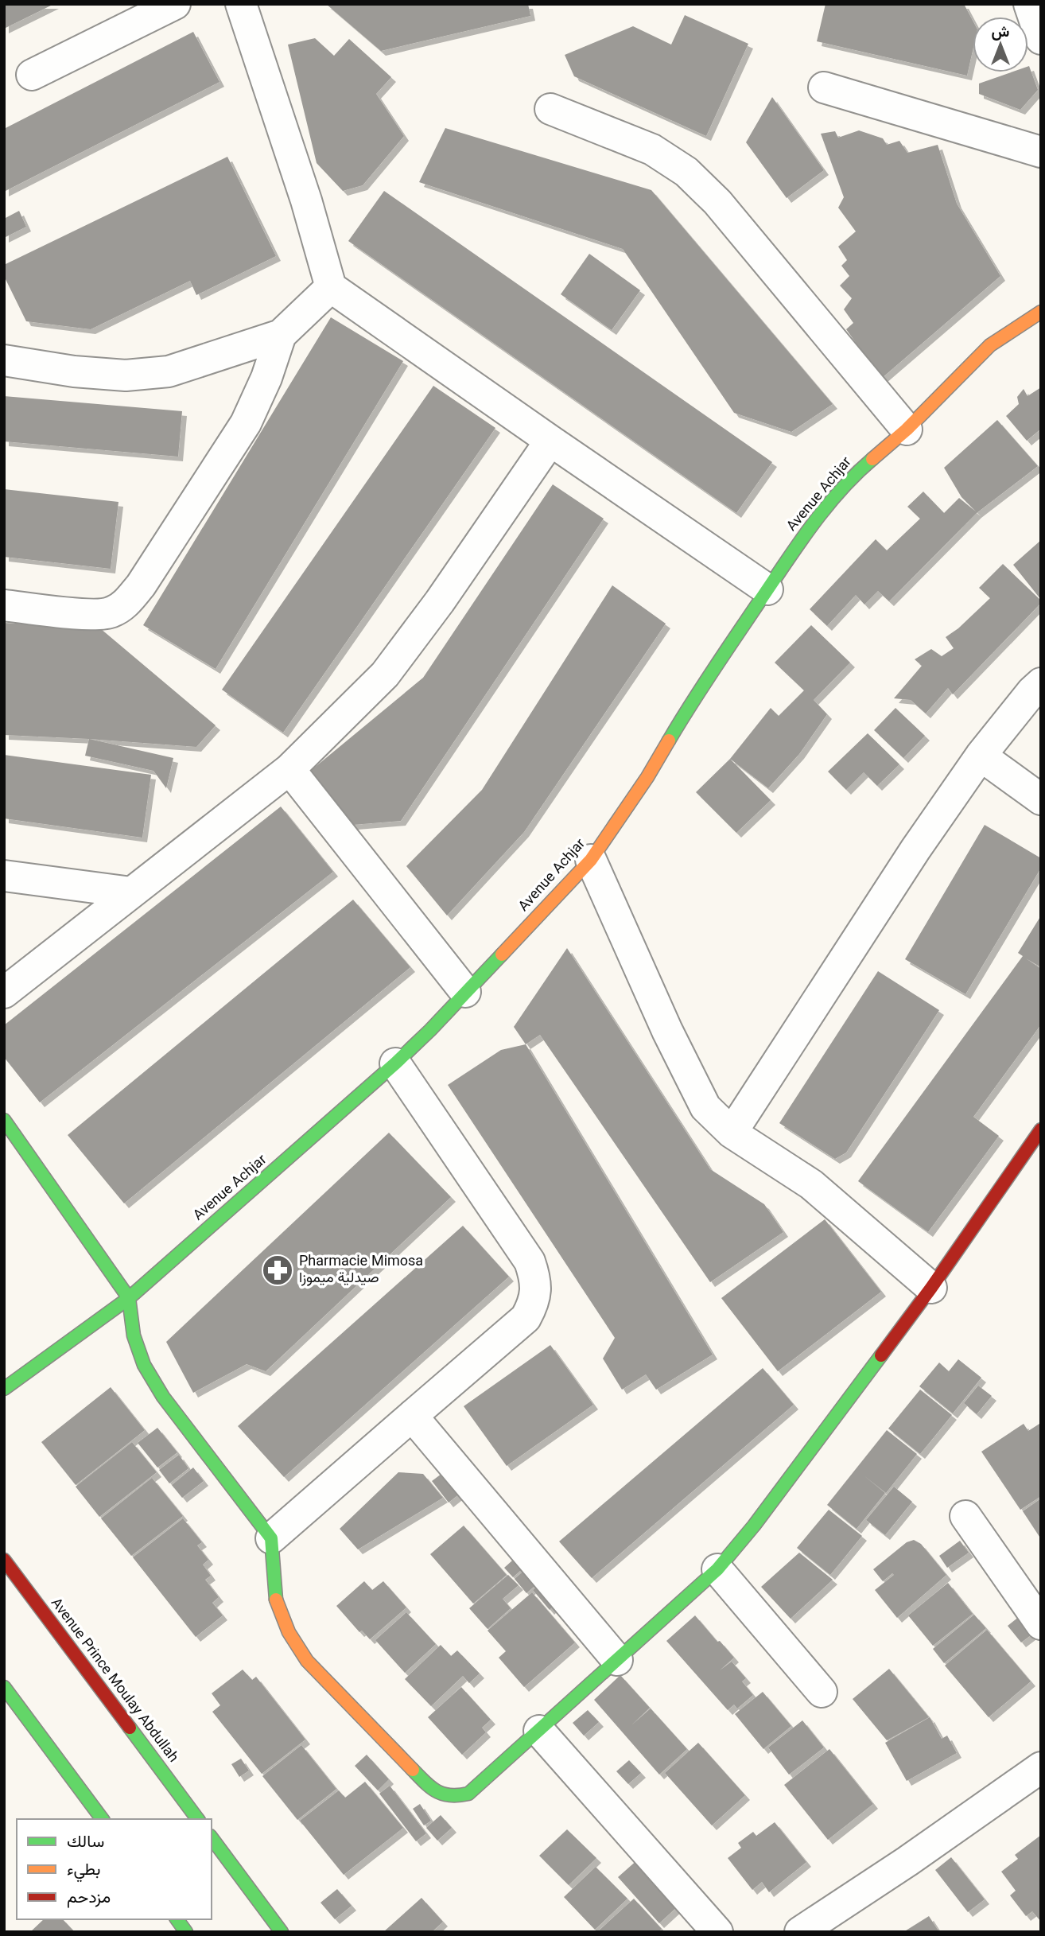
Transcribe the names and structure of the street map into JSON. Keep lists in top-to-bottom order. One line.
{"streets":{"street":["Avenue Achjar","Avenue Prince Moulay Abdullah"]},"places":{"pharmacy":["Pharmacie Mimosa صيدلية ميموزا"]},"legend":["سالك","بطيء","مزدحم"],"north":"top"}
